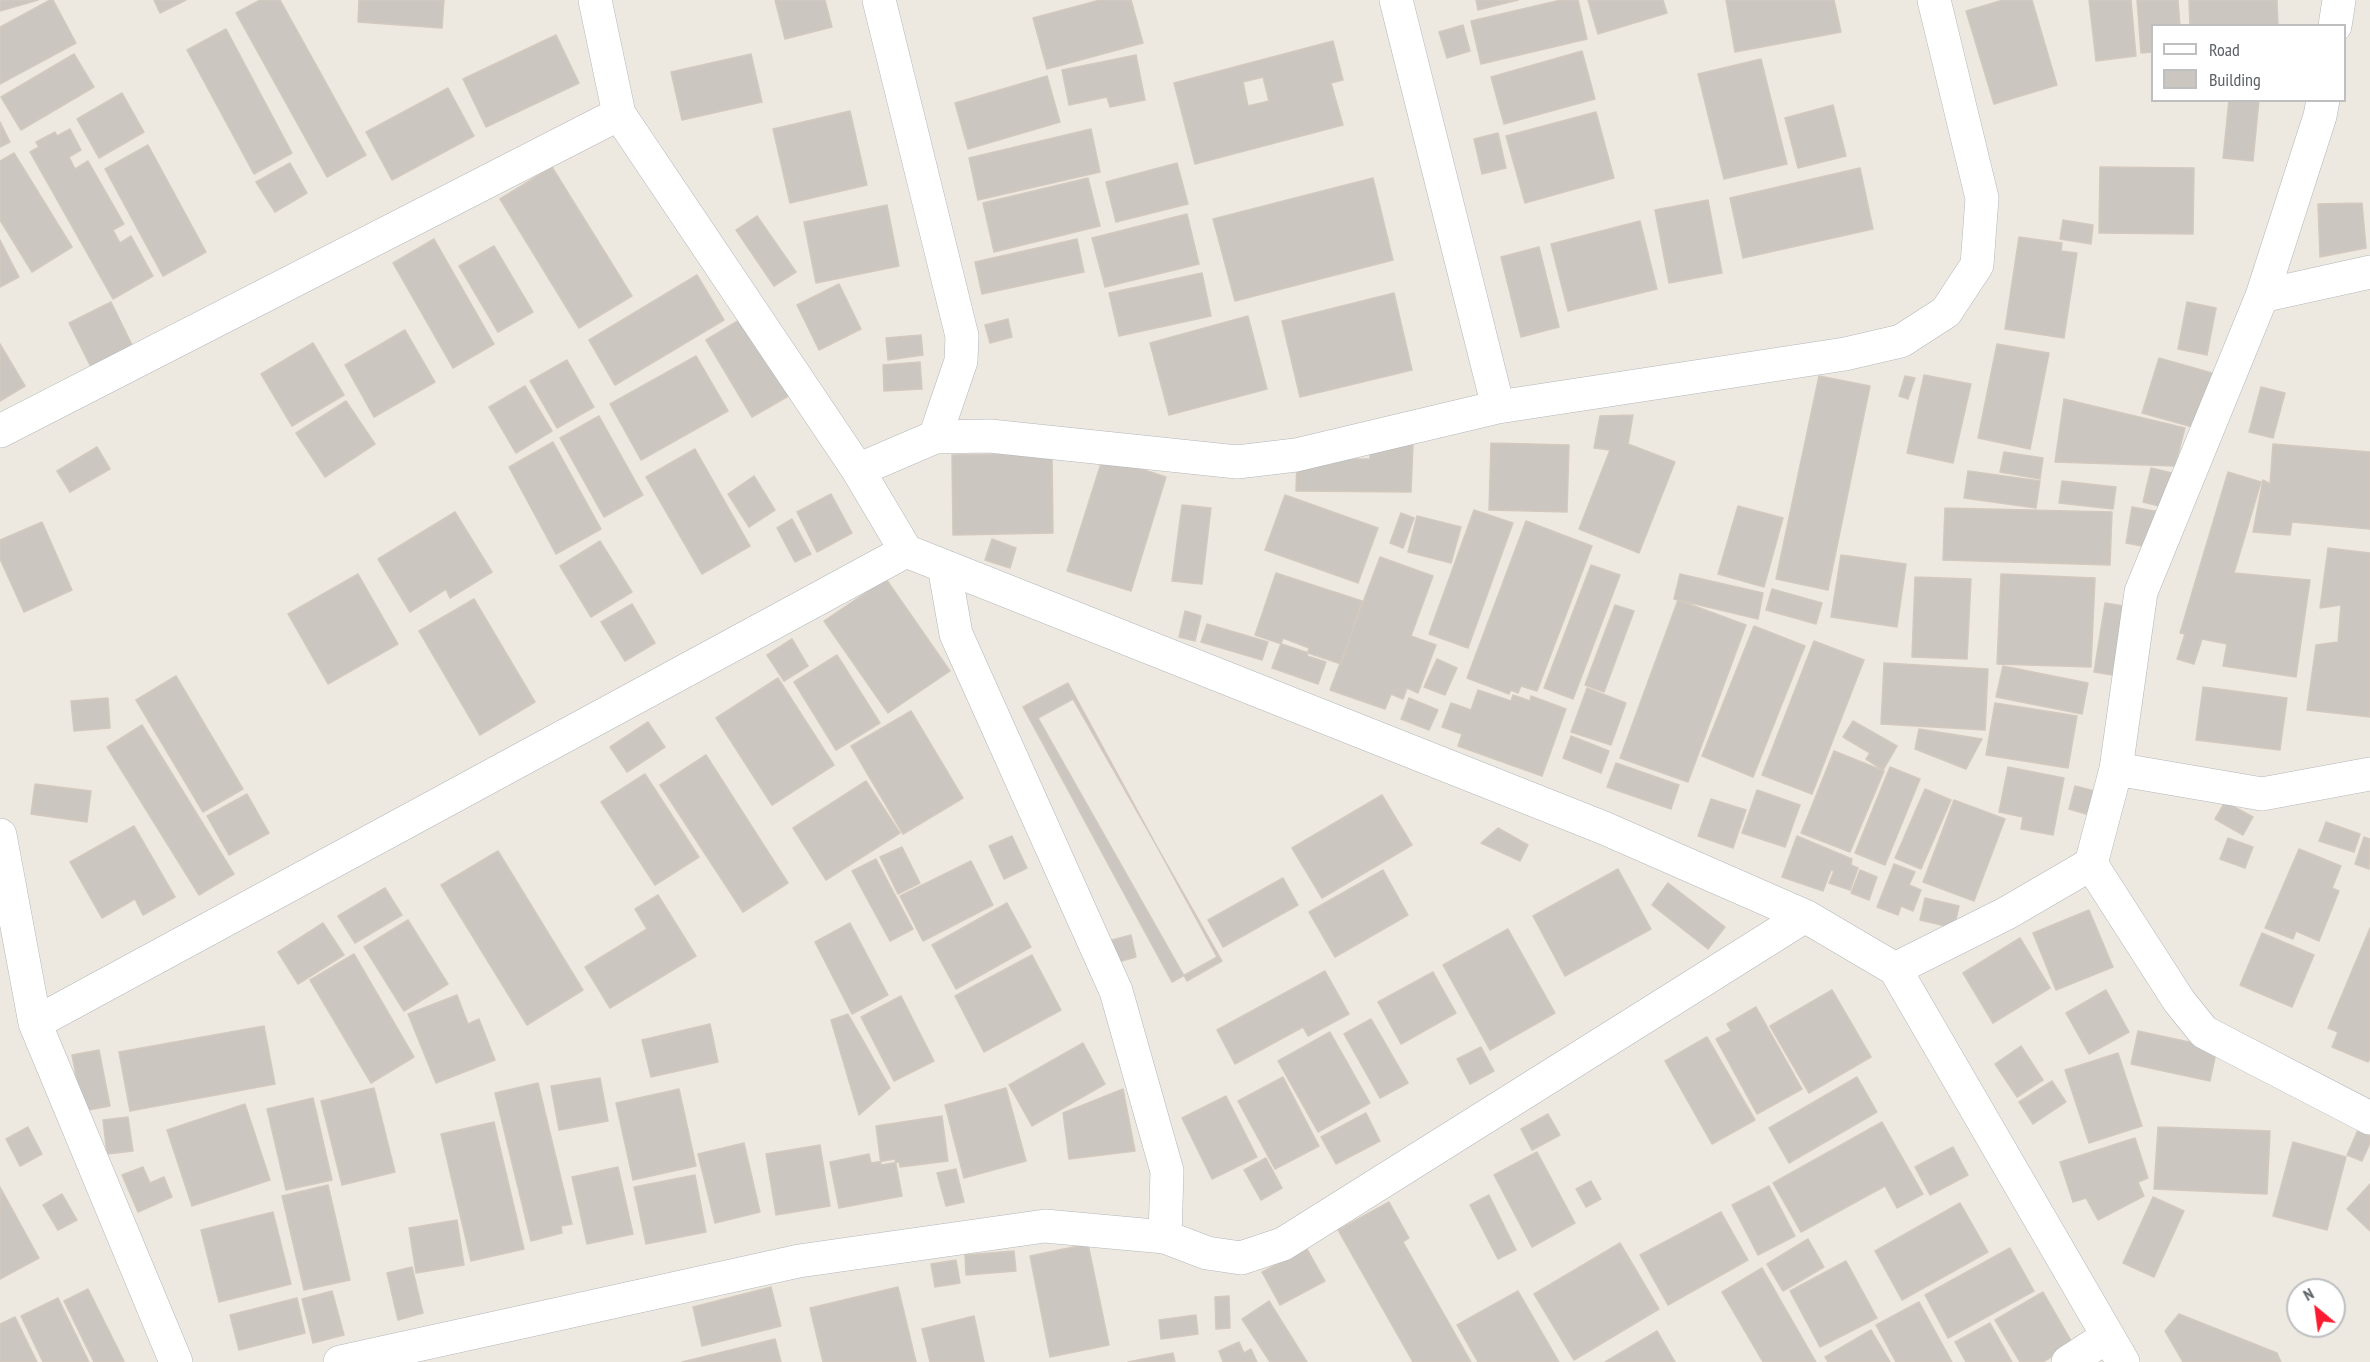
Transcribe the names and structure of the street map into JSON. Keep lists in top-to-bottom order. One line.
{"legend":["Road","Building"],"north":"top left"}
